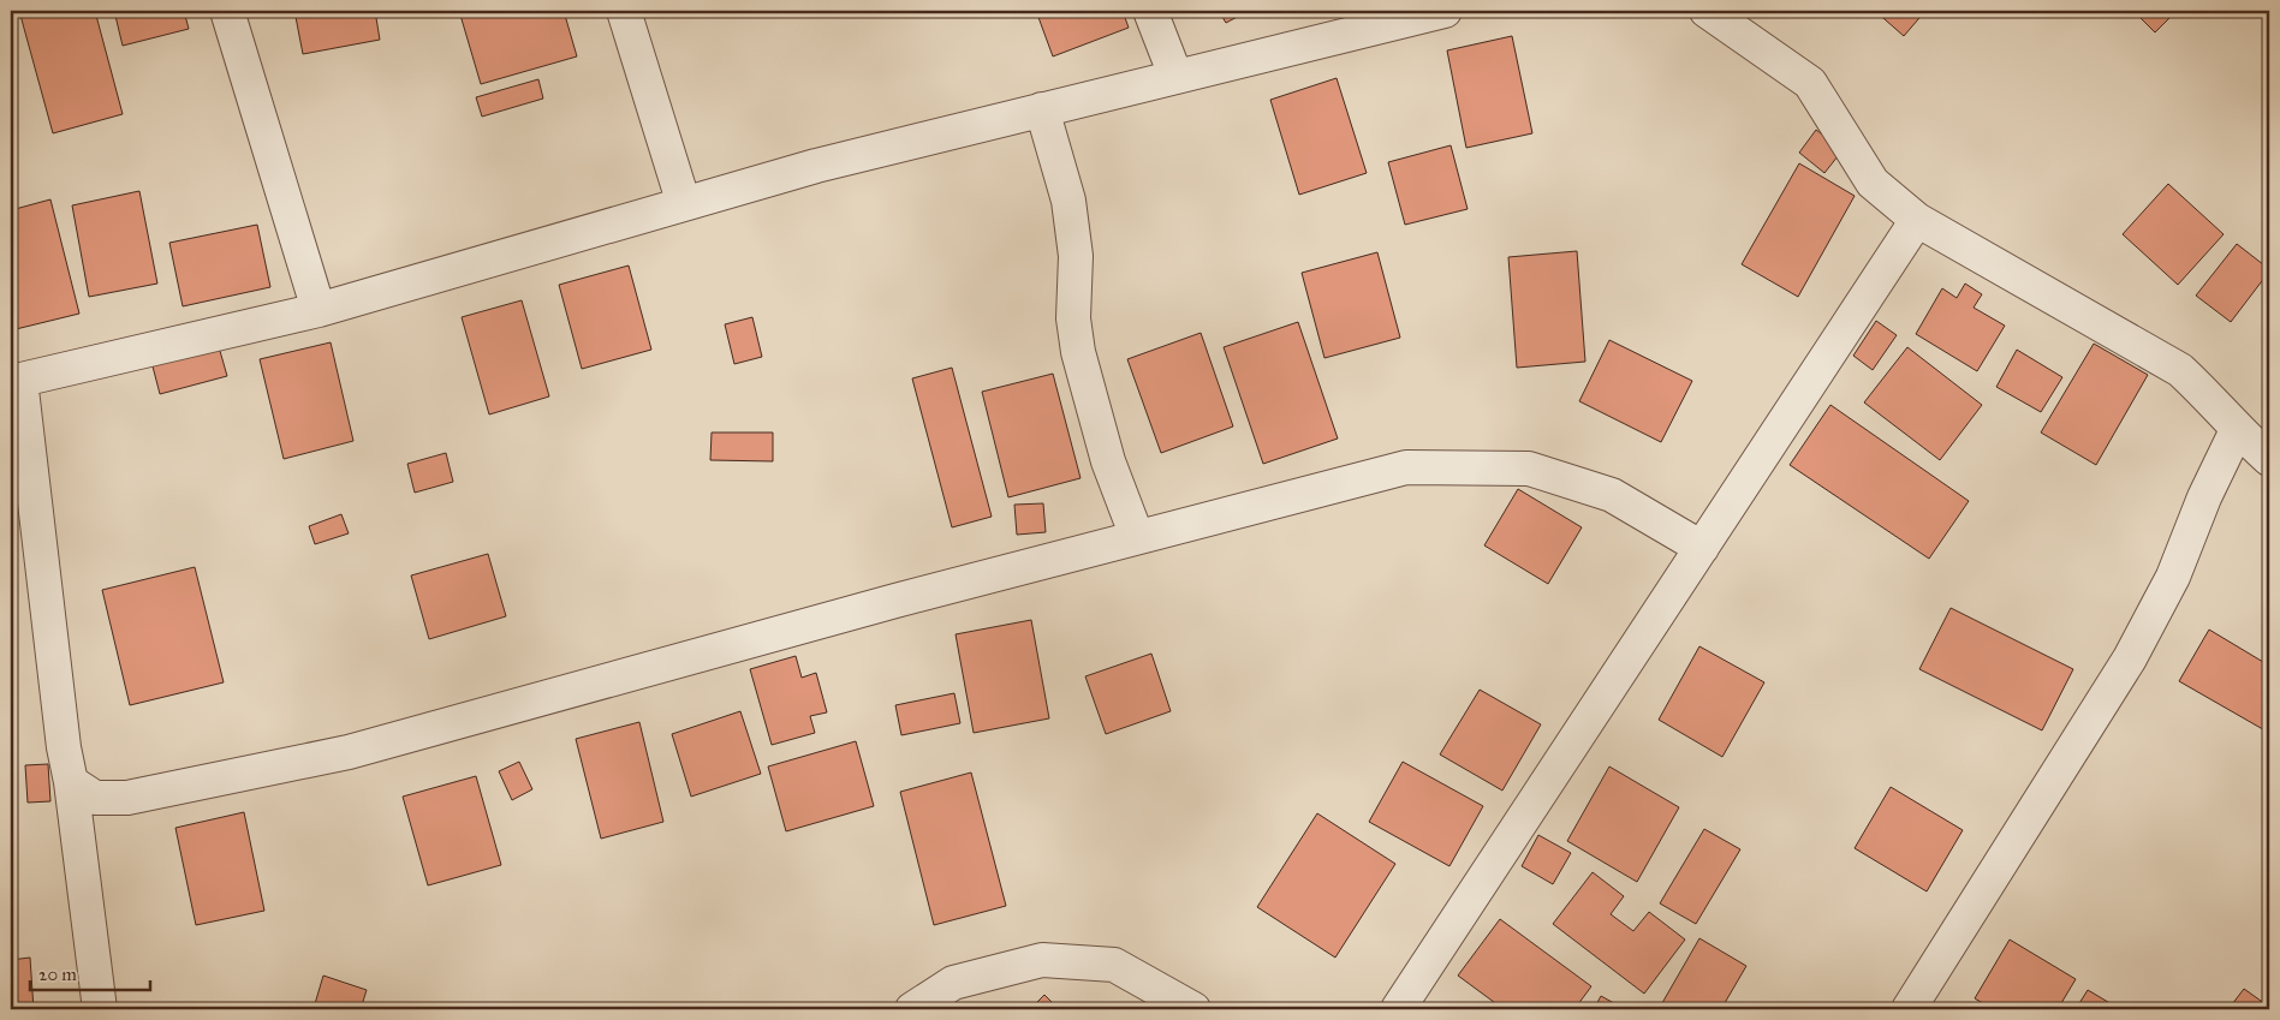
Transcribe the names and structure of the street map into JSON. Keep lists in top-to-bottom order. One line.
{"scale_bar":"20 m"}
